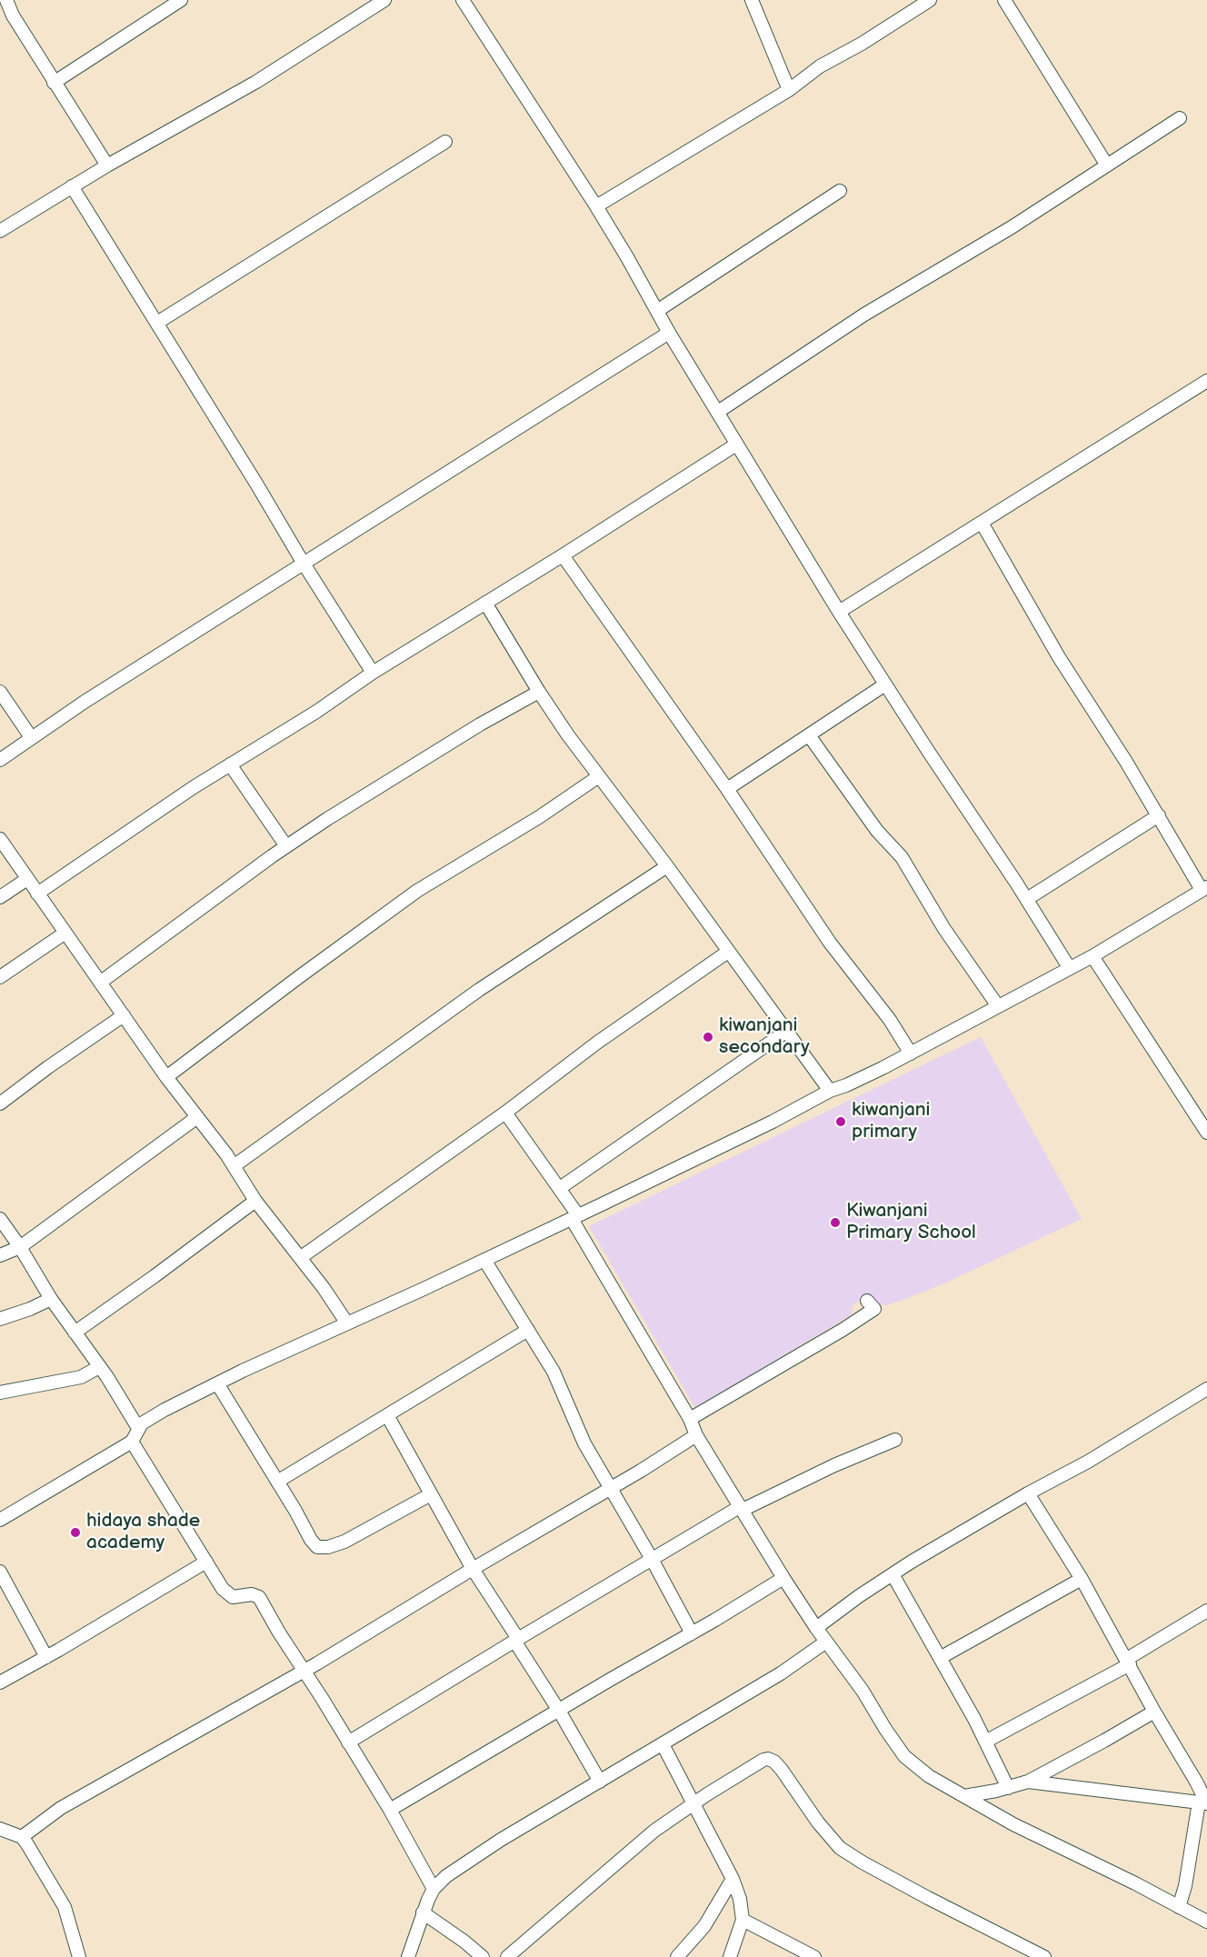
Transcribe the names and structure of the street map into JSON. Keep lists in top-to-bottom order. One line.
{"places":["kiwanjani secondary","kiwanjani primary","Kiwanjani Primary School","hidaya shade academy"]}
